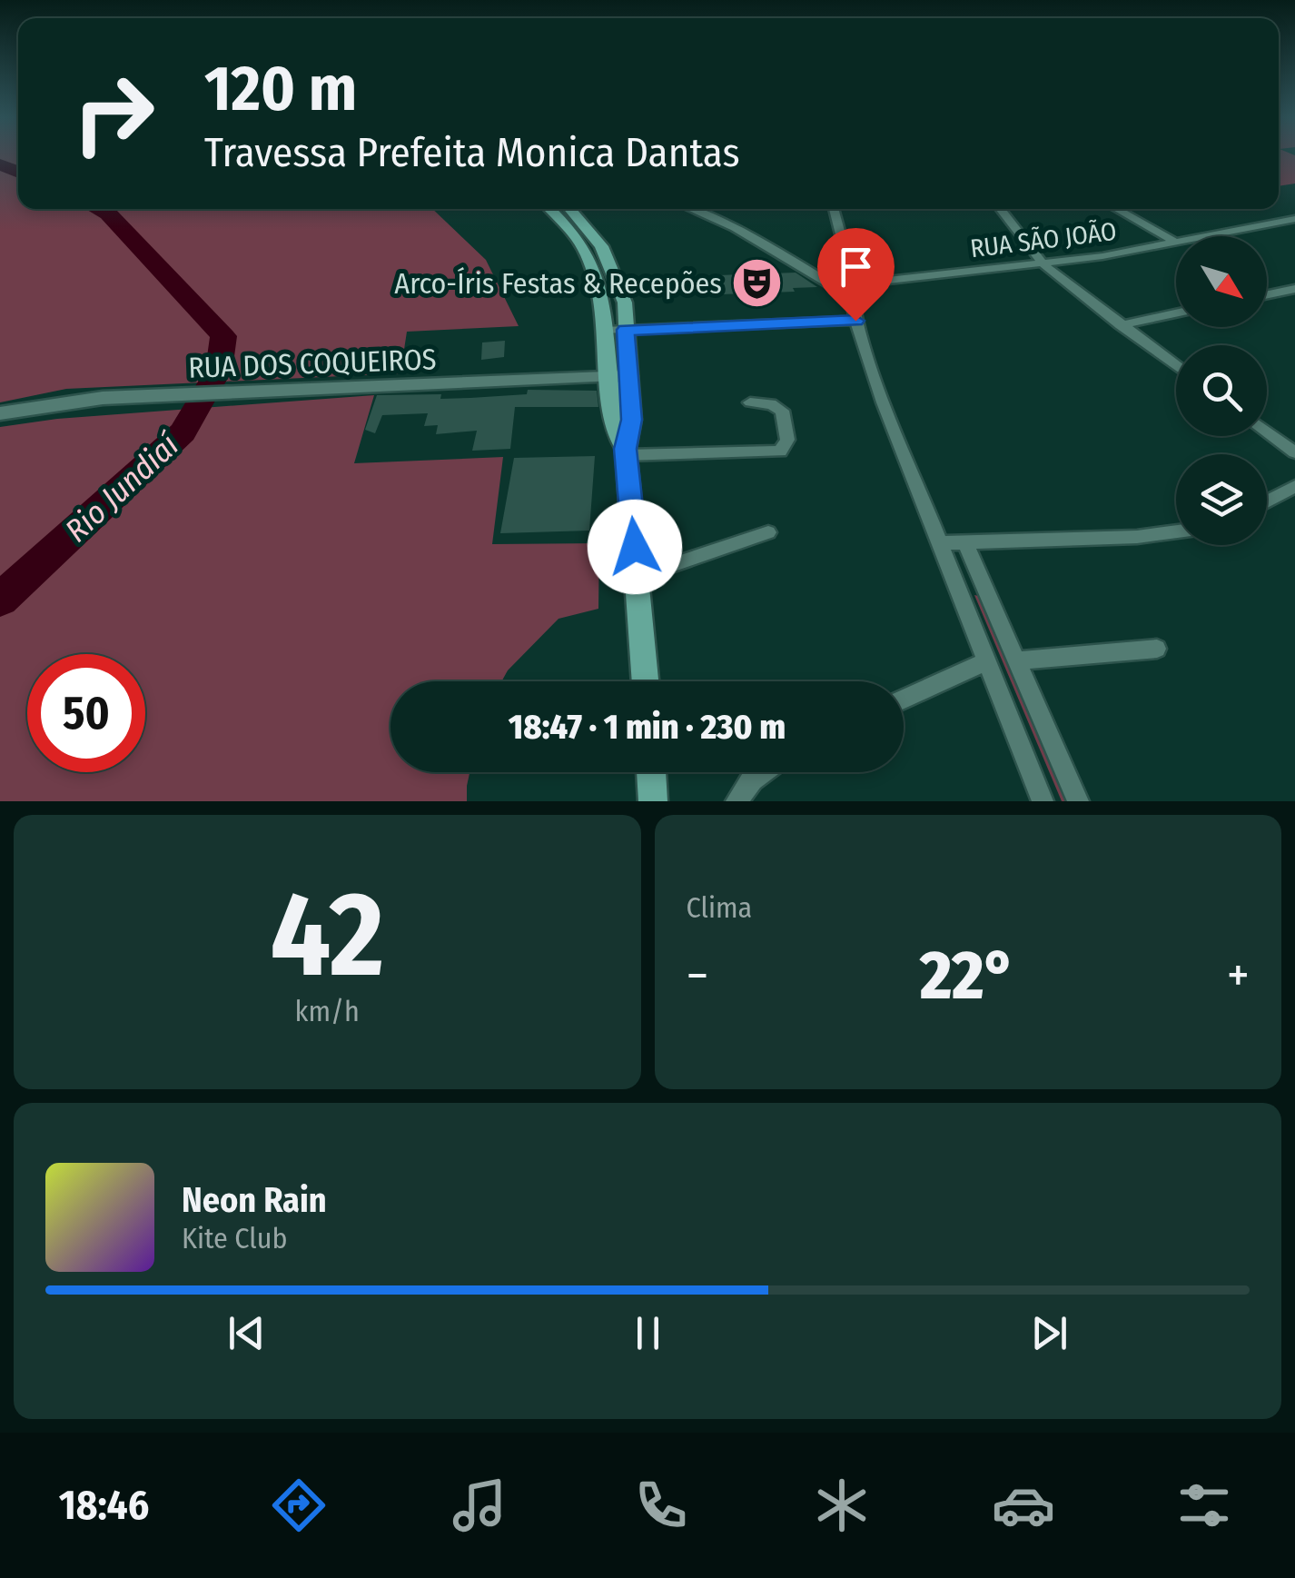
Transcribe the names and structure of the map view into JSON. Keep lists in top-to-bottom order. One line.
{"streets":{"street":["RUA SÃO JOÃO","RUA DOS COQUEIROS"]},"water":["Rio Jundiaí"],"places":{"theatre":["Arco-Íris Festas & Recepões"]},"north":"bottom right","page":{"turn":["120 m","Travessa Prefeita Monica Dantas"],"limit":"50","trip":"18:47 · 1 min · 230 m","tile":[["42","km/h"],"Clima"],"heat":["−","22°","+"],"song":["Neon Rain","Kite Club"],"tabs":"18:46"}}
